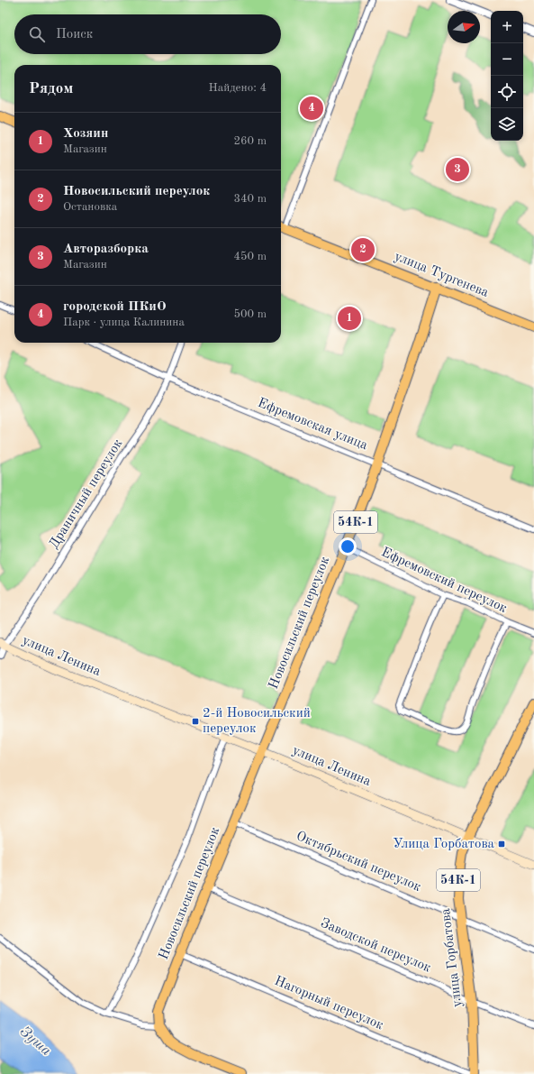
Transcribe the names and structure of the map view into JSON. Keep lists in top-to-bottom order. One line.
{"streets":{"main road":["улица Тургенева","54К-1","Новосильский переулок","улица Ленина","улица Горбатова"],"street":["Ефремовская улица","Драничный переулок","Ефремовский переулок","Октябрьский переулок","Заводской переулок","Нагорный переулок"]},"crossings":[["улица Тургенева","Новосильский переулок"],["Ефремовская улица","Драничный переулок"],["Ефремовская улица","Новосильский переулок"],["Драничный переулок","улица Ленина"],["Ефремовский переулок","Новосильский переулок"],["Новосильский переулок","улица Ленина"],["Новосильский переулок","Октябрьский переулок"],["Новосильский переулок","Заводской переулок"],["Новосильский переулок","Нагорный переулок"],["улица Ленина","улица Горбатова"],["Октябрьский переулок","улица Горбатова"],["Заводской переулок","улица Горбатова"]],"water":["Зуша"],"places":{"transit":["2-й Новосильский переулок","Улица Горбатова"]},"north":"right","page":{"map_buttons":["+","−"],"search":"Поиск","heading":["Рядом","Найдено: 4"],"pins":["4","3","2","1"],"list":[{"mark":"1","name":"Хозяин","note":"Магазин","value":"260 m"},{"mark":"2","name":"Новосильский переулок","note":"Остановка","value":"340 m"},{"mark":"3","name":"Авторазборка","note":"Магазин","value":"450 m"},{"mark":"4","name":"городской ПКиО","note":"Парк · улица Калинина","value":"500 m"}]}}
